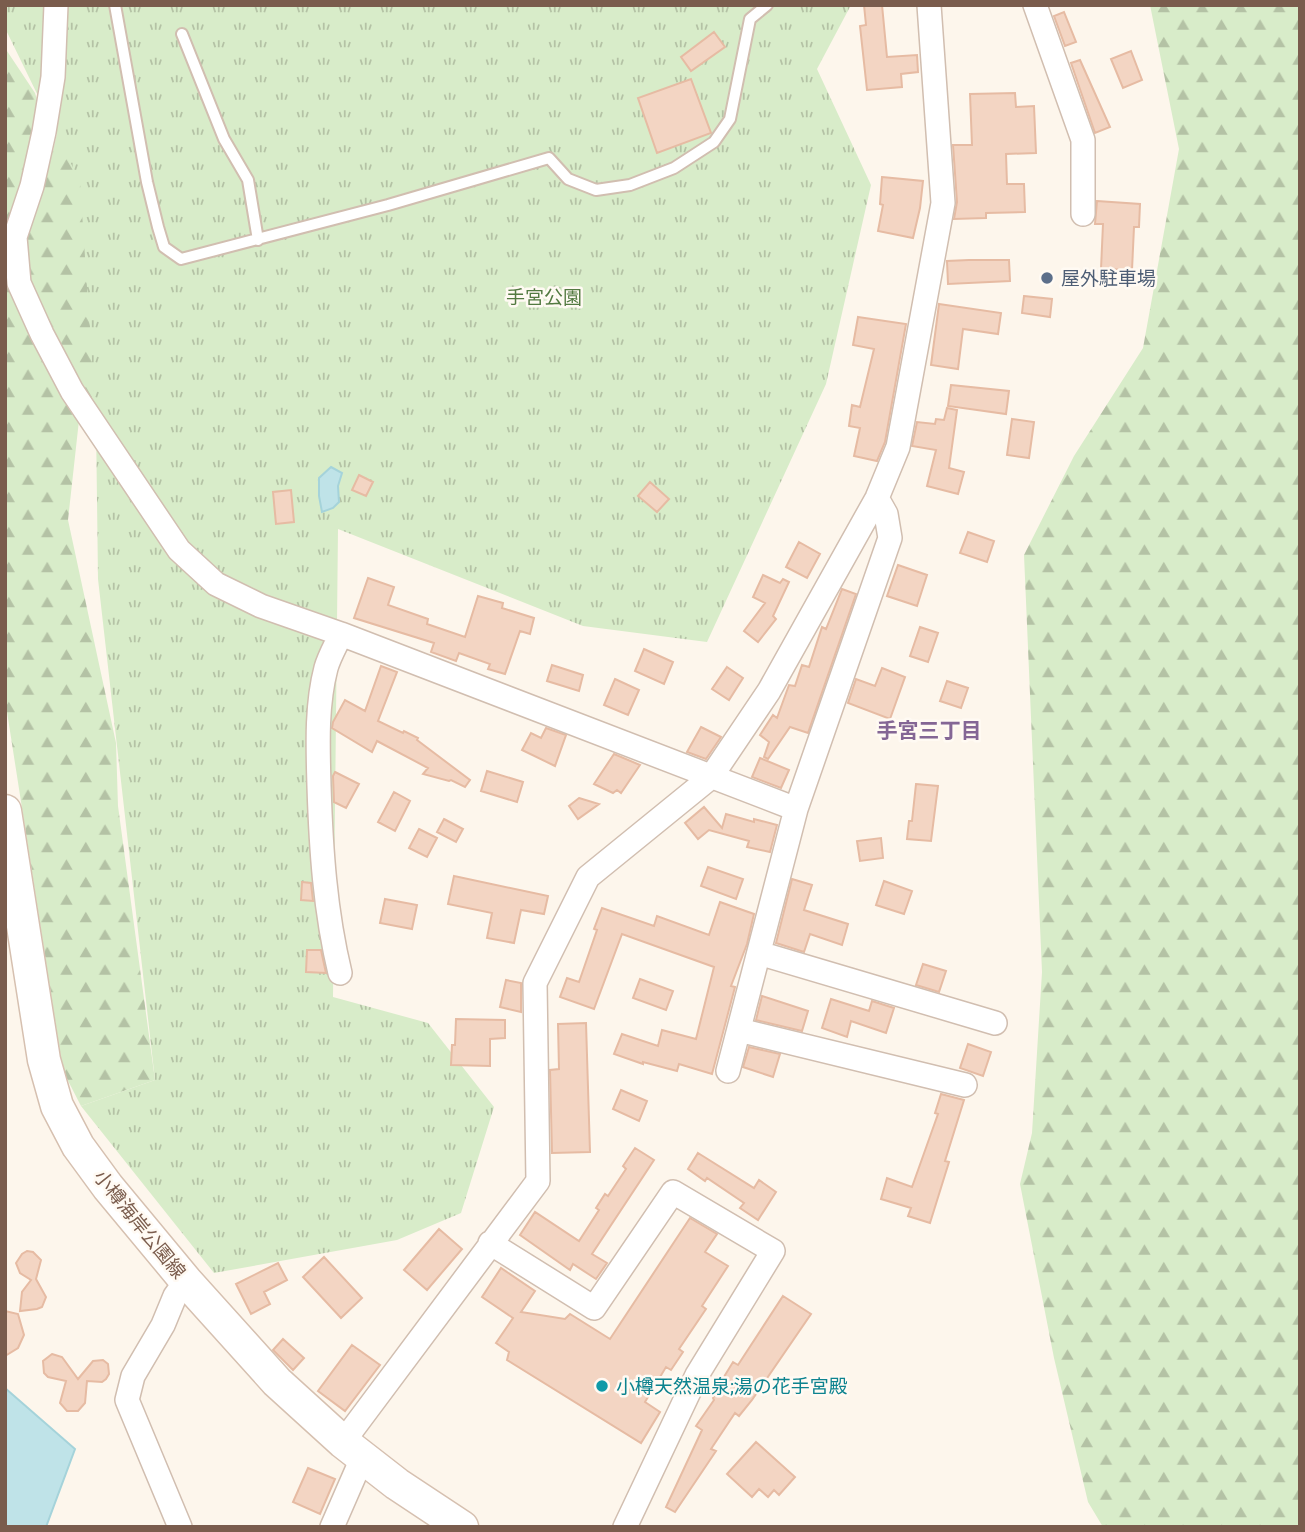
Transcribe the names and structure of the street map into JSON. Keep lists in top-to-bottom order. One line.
{"streets":{"main road":["小樽海岸公園線"]},"districts":["手宮三丁目"],"parks":["手宮公園"],"places":["屋外駐車場","小樽天然温泉;湯の花手宮殿"]}
